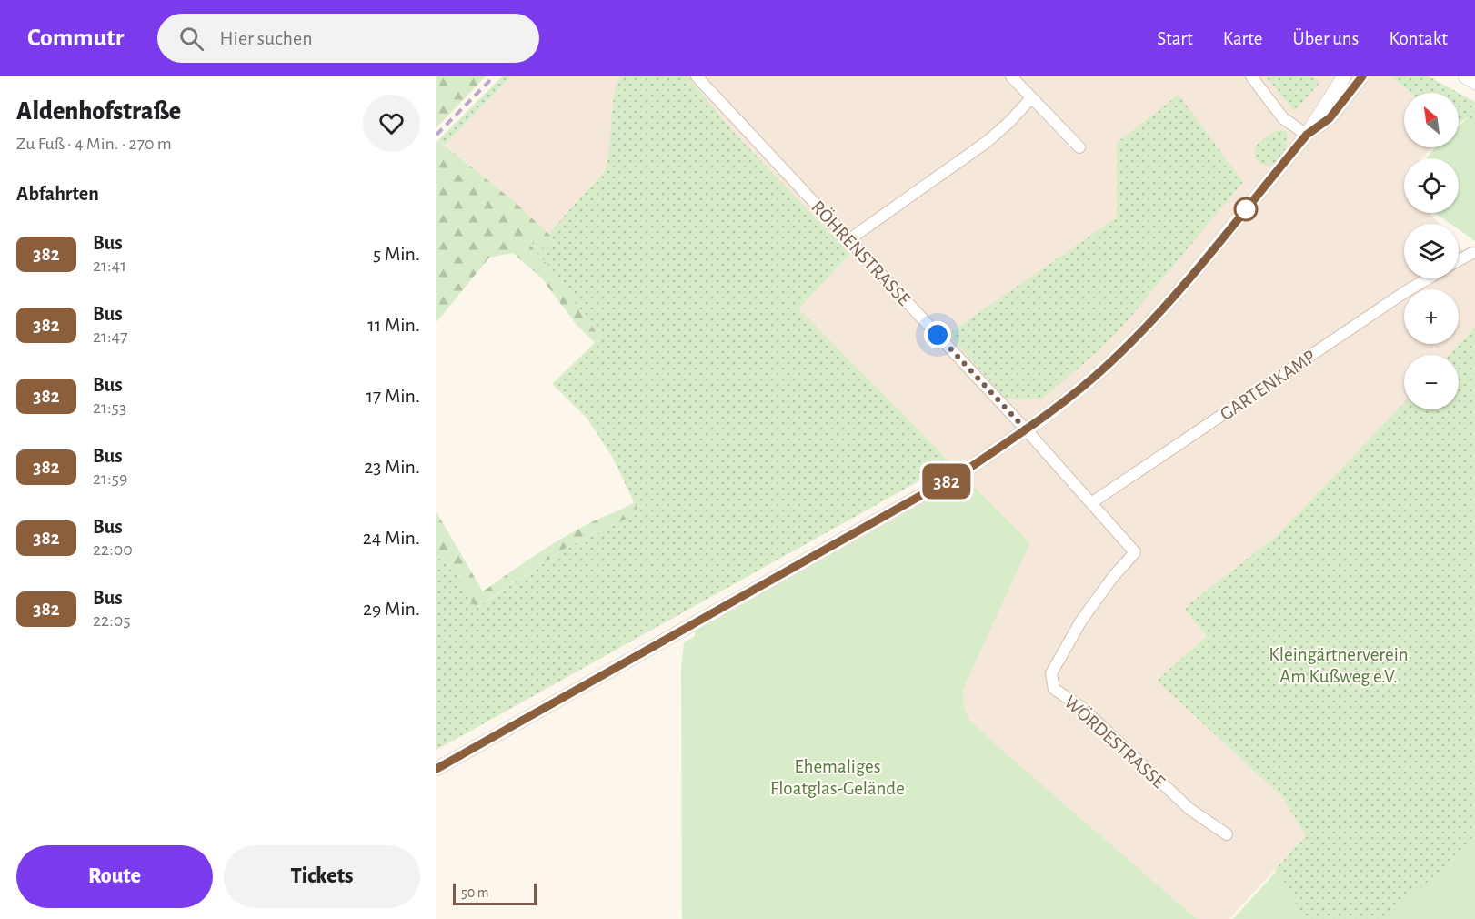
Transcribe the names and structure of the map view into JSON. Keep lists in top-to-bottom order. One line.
{"streets":{"street":["RÖHRENSTRASSE","GARTENKAMP","WÖRDESTRASSE"]},"crossings":[["RÖHRENSTRASSE","GARTENKAMP"],["RÖHRENSTRASSE","WÖRDESTRASSE"]],"parks":["Kleingärtnerverein Am Kußweg e.V.","Ehemaliges Floatglas-Gelände"],"lines":["bus line 382"],"scale_bar":"50 m","north":"top left","page":{"header":"Commutr","search":"Hier suchen","nav":["Start","Karte","Über uns","Kontakt"],"heading":[["Aldenhofstraße","Zu Fuß · 4 Min. · 270 m"],"Abfahrten"],"on_map":"382","map_buttons":["+","−"],"list":[{"mark":"382","name":"Bus","note":"21:41","value":"5 Min."},{"mark":"382","name":"Bus","note":"21:47","value":"11 Min."},{"mark":"382","name":"Bus","note":"21:53","value":"17 Min."},{"mark":"382","name":"Bus","note":"21:59","value":"23 Min."},{"mark":"382","name":"Bus","note":"22:00","value":"24 Min."},{"mark":"382","name":"Bus","note":"22:05","value":"29 Min."}],"buttons":["Route","Tickets"],"scale":"50 m"}}
